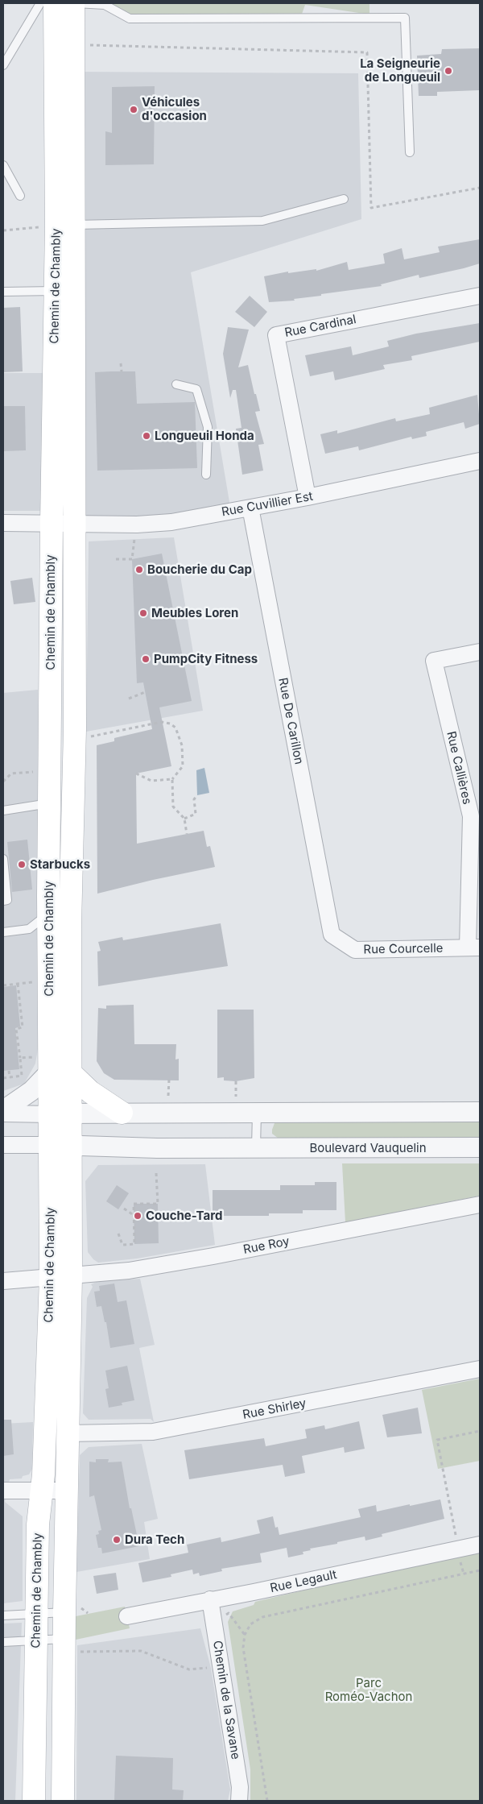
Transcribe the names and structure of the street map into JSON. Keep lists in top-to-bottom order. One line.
{"streets":{"main road":["Chemin de Chambly"],"street":["Rue Cardinal","Rue Cuvillier Est","Rue De Carillon","Rue Callières","Rue Courcelle","Boulevard Vauquelin","Rue Roy","Rue Shirley","Rue Legault","Chemin de la Savane"]},"crossings":[["Chemin de Chambly","Rue Cuvillier Est"],["Chemin de Chambly","Boulevard Vauquelin"],["Chemin de Chambly","Rue Roy"],["Chemin de Chambly","Rue Shirley"],["Rue Cardinal","Rue Cuvillier Est"],["Rue Cuvillier Est","Rue De Carillon"],["Rue De Carillon","Rue Courcelle"],["Rue Callières","Rue Courcelle"],["Rue Legault","Chemin de la Savane"]],"parks":["Parc Roméo-Vachon"],"places":["La Seigneurie de Longueuil","Véhicules d'occasion","Longueuil Honda","Boucherie du Cap","Meubles Loren","PumpCity Fitness","Starbucks","Couche-Tard","Dura Tech"]}
